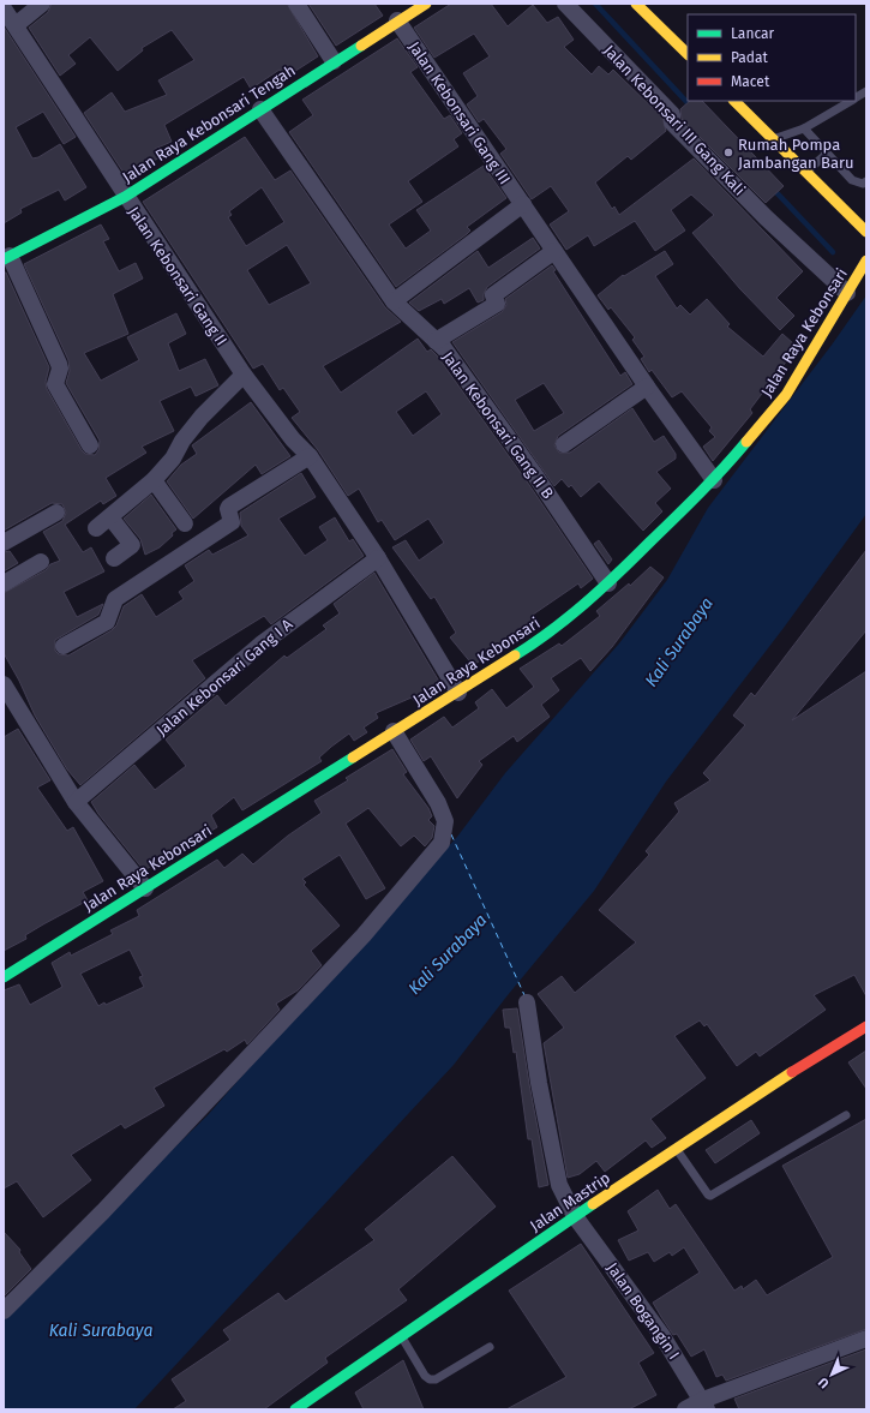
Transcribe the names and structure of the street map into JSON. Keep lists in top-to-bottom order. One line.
{"streets":{"main road":["Jalan Raya Kebonsari Tengah","Jalan Raya Kebonsari","Jalan Mastrip"],"street":["Jalan Kebonsari Gang III","Jalan Kebonsari III Gang Kali","Jalan Kebonsari Gang II","Jalan Kebonsari Gang II B","Jalan Kebonsari Gang I A","Jalan Bogangin I"]},"crossings":[["Jalan Kebonsari Gang III","Jalan Raya Kebonsari Tengah"],["Jalan Kebonsari Gang III","Jalan Raya Kebonsari"],["Jalan Kebonsari III Gang Kali","Jalan Raya Kebonsari"],["Jalan Raya Kebonsari Tengah","Jalan Kebonsari Gang II"],["Jalan Raya Kebonsari Tengah","Jalan Kebonsari Gang II B"],["Jalan Kebonsari Gang II","Jalan Raya Kebonsari"],["Jalan Kebonsari Gang II","Jalan Kebonsari Gang I A"],["Jalan Raya Kebonsari","Jalan Kebonsari Gang II B"],["Jalan Mastrip","Jalan Bogangin I"]],"water":["Kali Surabaya"],"places":["Rumah Pompa Jambangan Baru"],"legend":["Lancar","Padat","Macet"],"north":"bottom left"}
